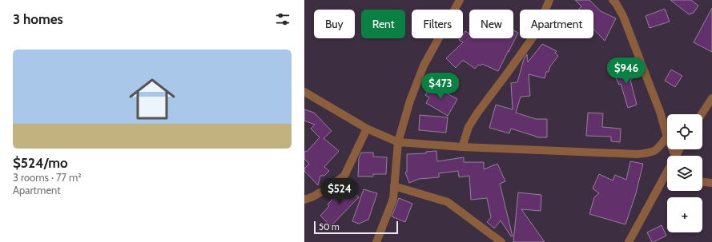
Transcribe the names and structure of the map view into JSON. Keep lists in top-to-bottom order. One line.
{"scale_bar":"50 m","page":{"heading":"3 homes","chip":["Buy","Rent","Filters","New","Apartment"],"list":[{"name":"$524/mo","note":"3 rooms · 77 m² · Apartment"}],"price":["$946","$473","$524"],"map_buttons":"+","scale":"50 m"}}
